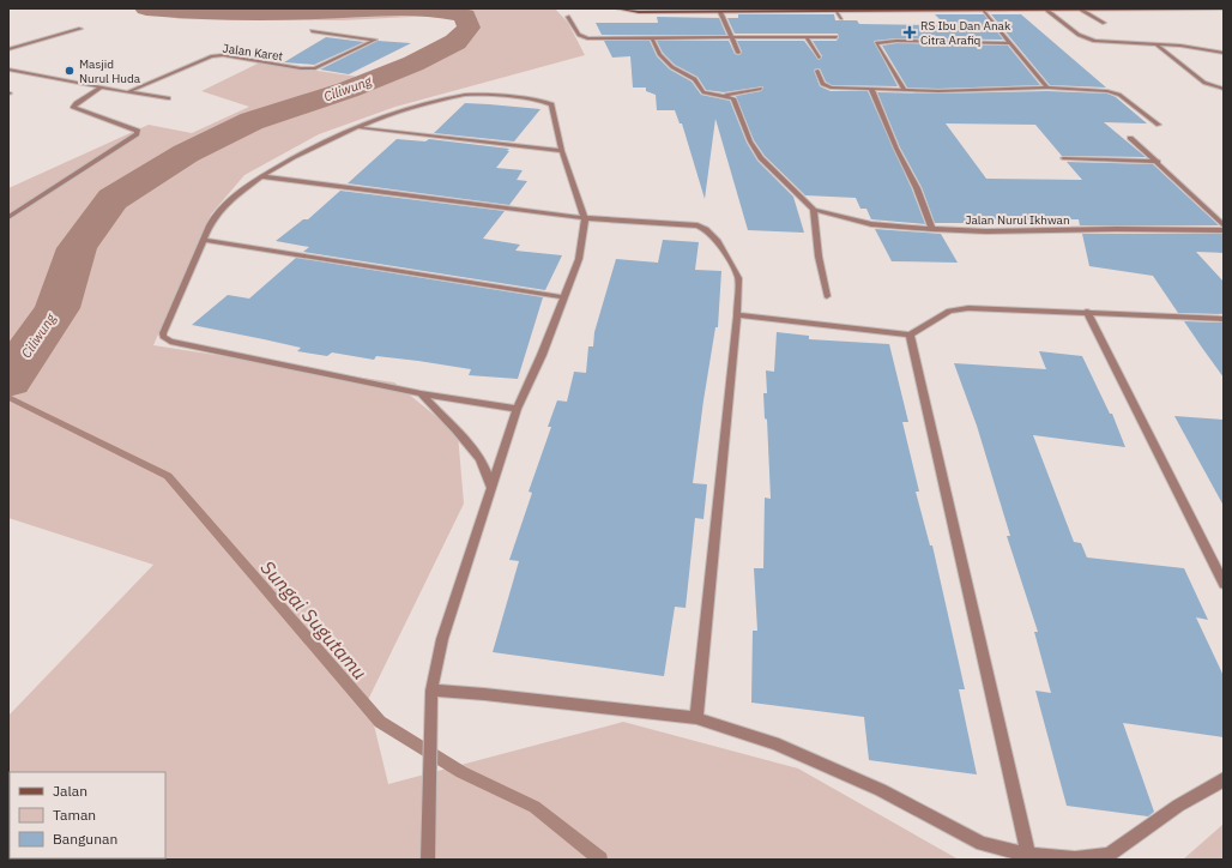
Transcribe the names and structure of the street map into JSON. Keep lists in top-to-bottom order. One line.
{"streets":{"street":["Jalan Karet","Jalan Nurul Ikhwan"]},"water":["Ciliwung","Sungai Sugutamu"],"places":{"health":["RS Ibu Dan Anak Citra Arafiq"],"other":["Masjid Nurul Huda"]},"legend":["Jalan","Taman","Bangunan"]}
